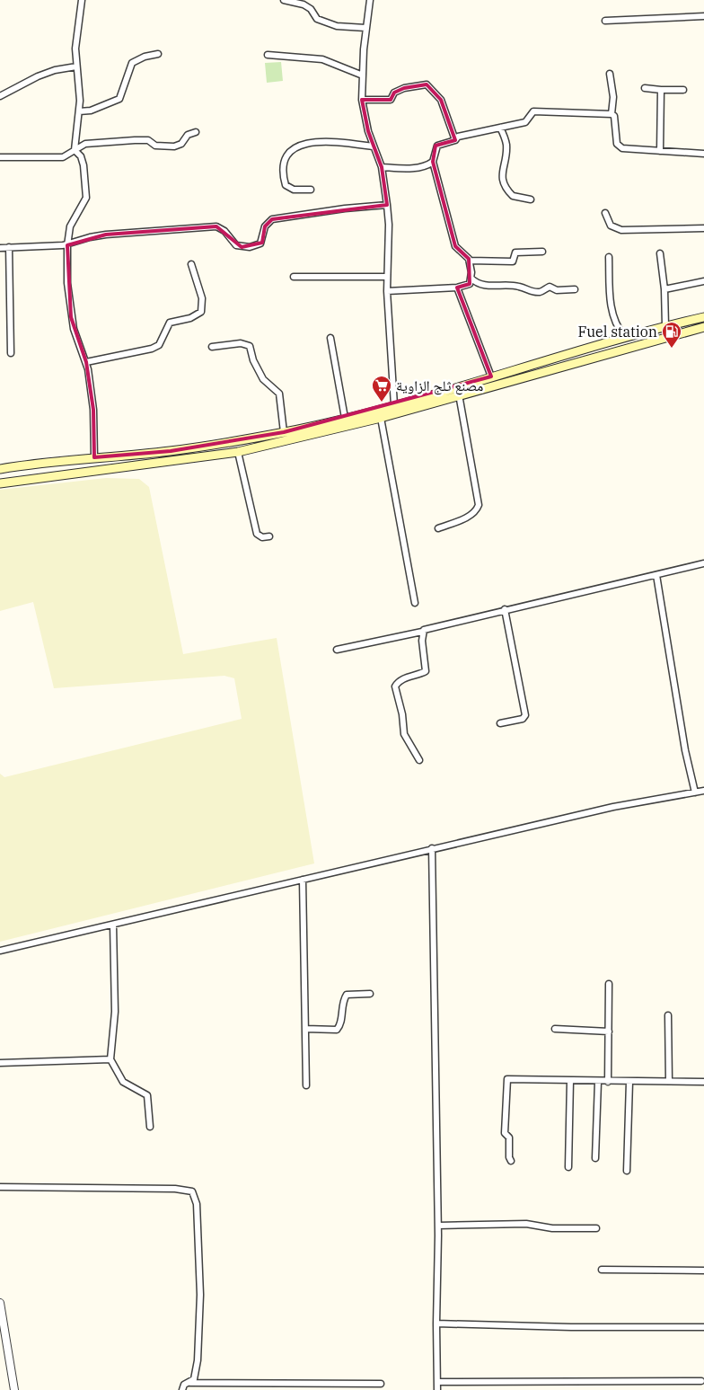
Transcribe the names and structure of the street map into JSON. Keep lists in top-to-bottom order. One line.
{"places":{"fuel station":["Fuel station"],"supermarket":["مصنع ثلج الزاوية"]}}
